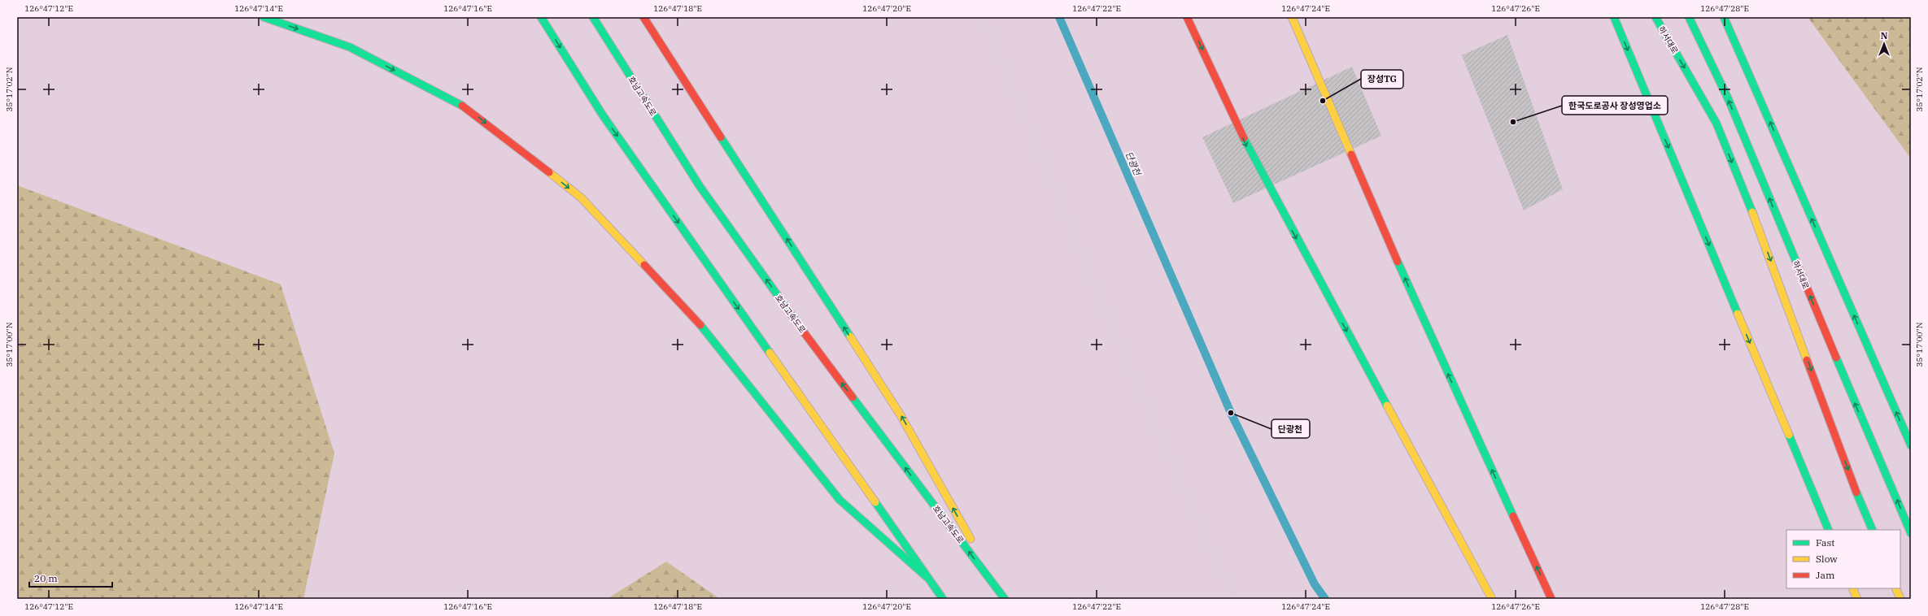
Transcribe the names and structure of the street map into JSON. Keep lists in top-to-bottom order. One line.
{"streets":{"highway":["하서대로","호남고속도로"]},"water":["단광천"],"places":["장성TG","한국도로공사 장성영업소","단광천"],"legend":["Fast","Slow","Jam"],"scale_bar":"20 m","north":"top","coordinates":["126°47'12\"E","126°47'14\"E","126°47'16\"E","126°47'18\"E","126°47'20\"E","126°47'22\"E","126°47'24\"E","126°47'26\"E","126°47'28\"E","35°17'02\"N","35°17'00\"N"]}
